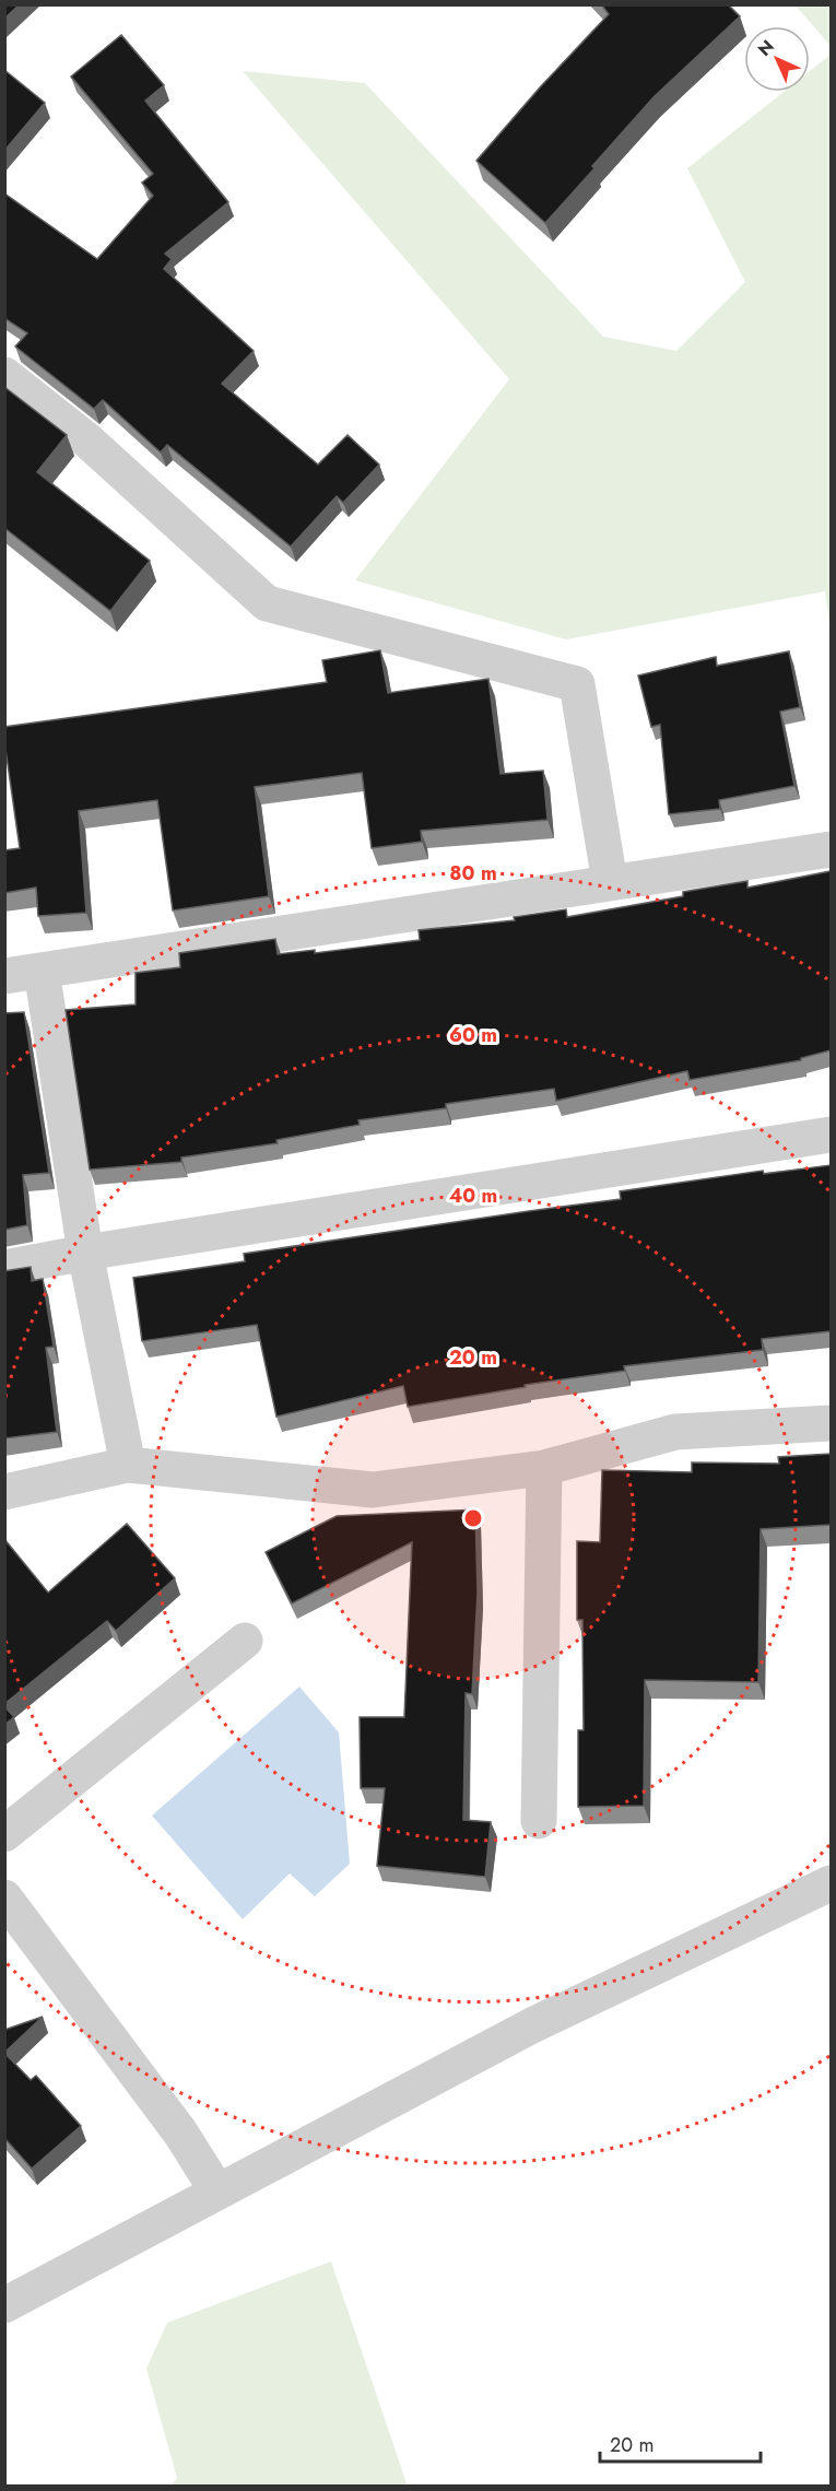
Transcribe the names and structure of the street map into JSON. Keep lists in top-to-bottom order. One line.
{"scale_bar":"20 m","north":"top left","rings":["80 m","60 m","40 m","20 m"]}
